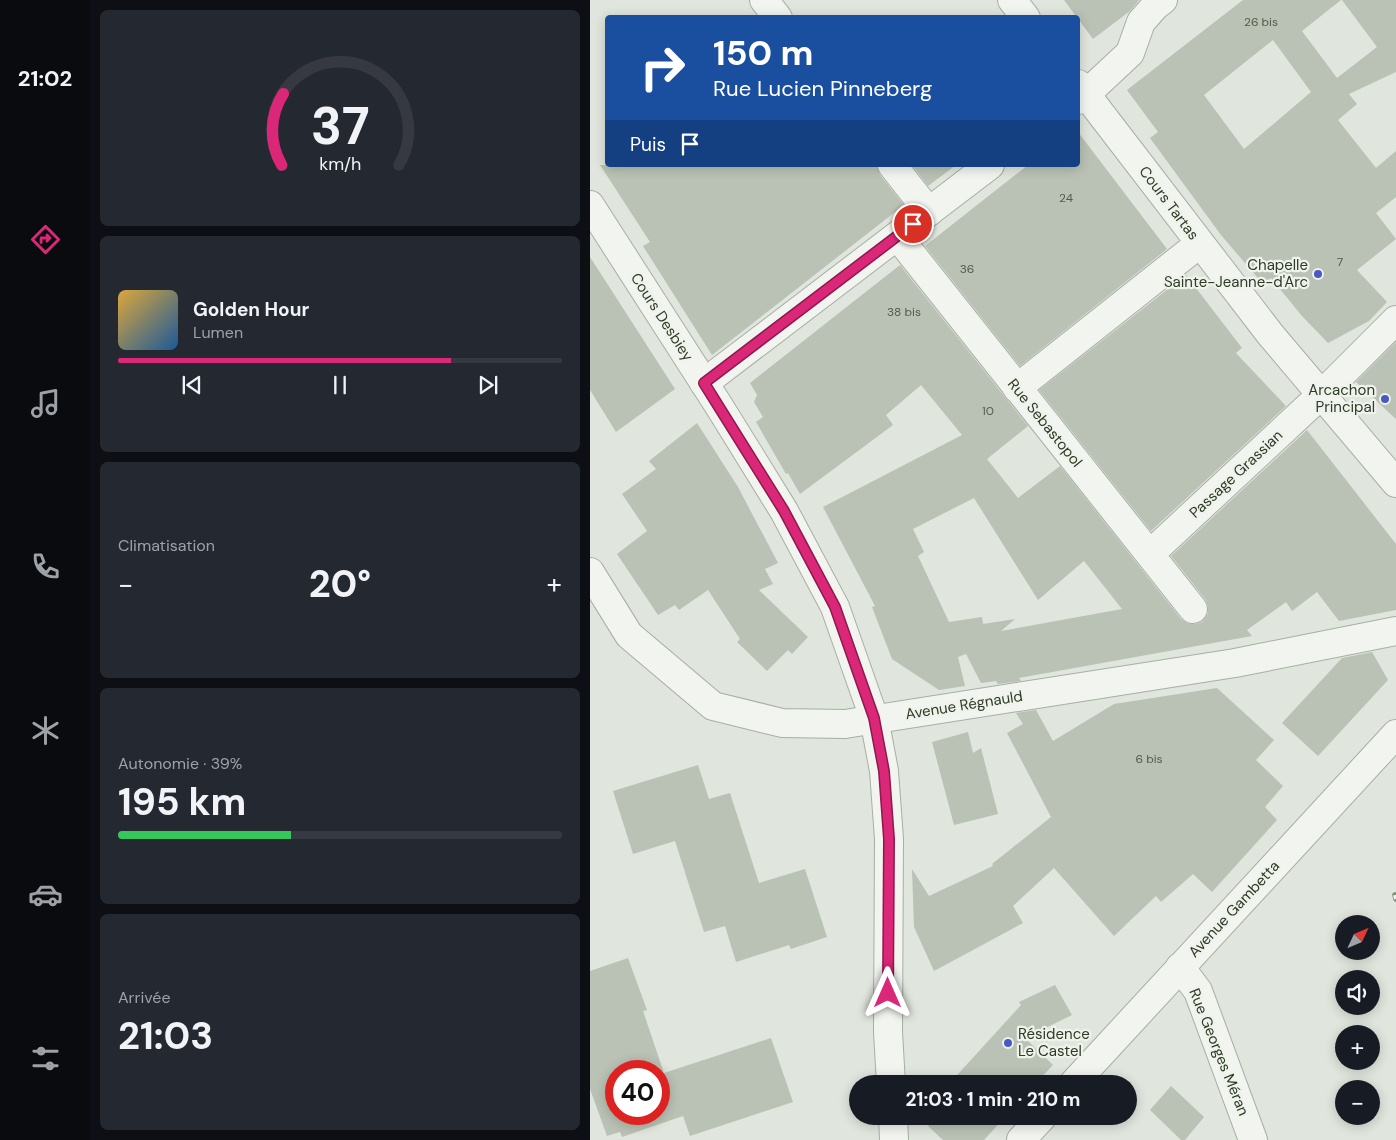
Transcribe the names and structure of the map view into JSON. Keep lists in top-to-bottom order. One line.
{"streets":{"street":["Cours Tartas","Cours Desbiey","Rue Sebastopol","Passage Grassian","Avenue Régnauld","Avenue Gambetta","Rue Georges Méran"]},"crossings":[["Cours Tartas","Passage Grassian"],["Cours Desbiey","Avenue Régnauld"],["Rue Sebastopol","Passage Grassian"],["Avenue Gambetta","Rue Georges Méran"]],"places":["Chapelle Sainte-Jeanne-d'Arc","Arcachon Principal","Résidence Le Castel"],"house_numbers":["26 bis","24","7","36","38 bis","10","6 bis"],"north":"top right","page":{"tabs":"21:02","turn":["150 m","Rue Lucien Pinneberg"],"then":"Puis","song":["Golden Hour","Lumen"],"tile":["Climatisation",["Autonomie · 39%","195 km"],["Arrivée","21:03"]],"heat":["−","20°","+"],"map_buttons":["+","−"],"limit":"40","trip":"21:03 · 1 min · 210 m","gauge":["37","km/h"]}}
